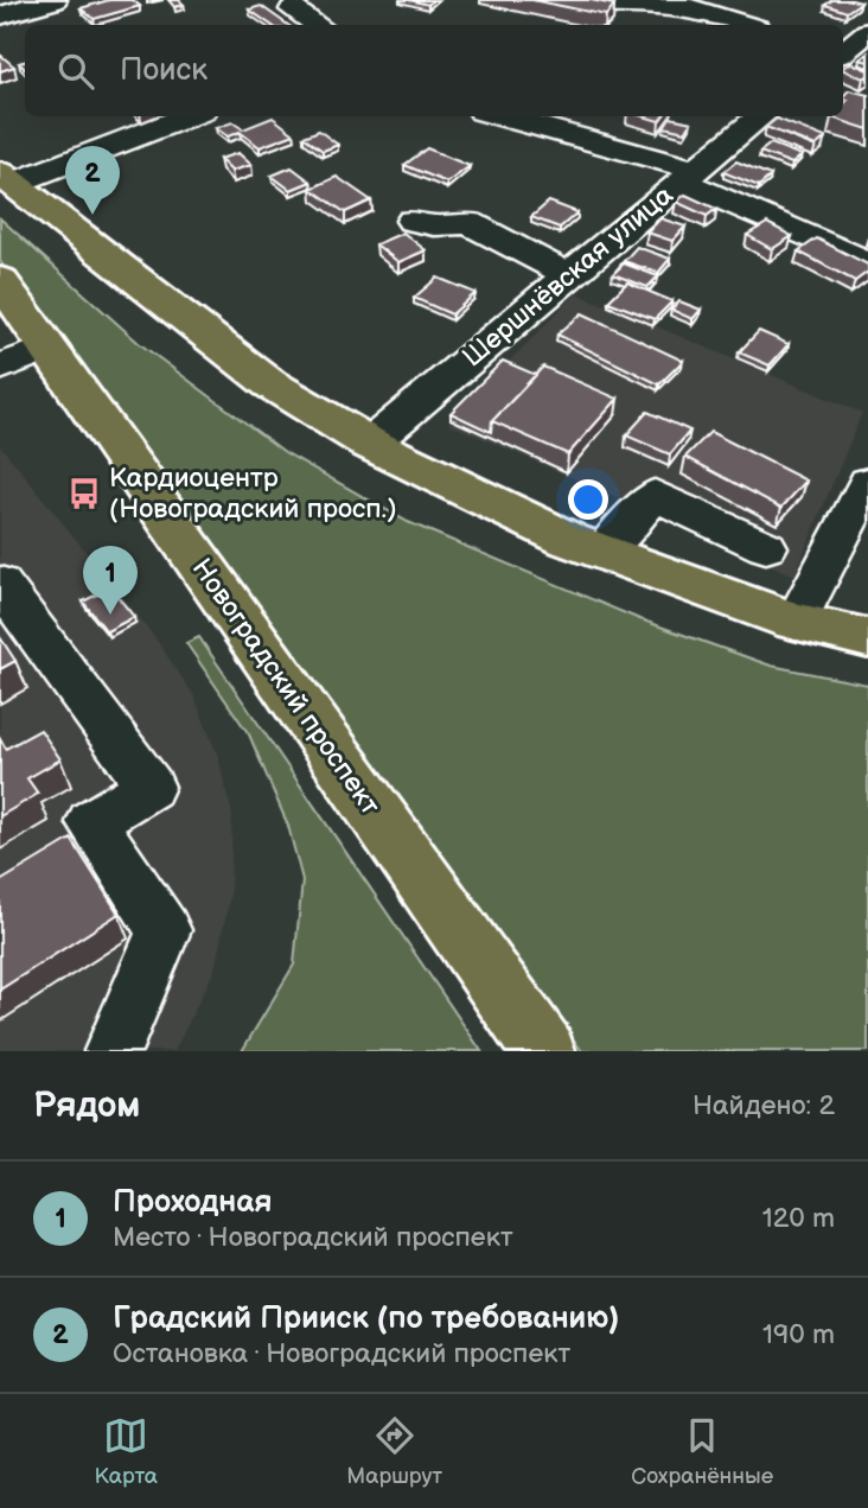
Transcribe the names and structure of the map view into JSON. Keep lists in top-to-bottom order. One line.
{"streets":{"main road":["Новоградский проспект"],"street":["Шершнёвская улица"]},"places":{"bus stop":["Кардиоцентр (Новоградский просп.)"]},"page":{"search":"Поиск","pins":["2","1"],"heading":["Рядом","Найдено: 2"],"list":[{"mark":"1","name":"Проходная","note":"Место · Новоградский проспект","value":"120 m"},{"mark":"2","name":"Градский Прииск (по требованию)","note":"Остановка · Новоградский проспект","value":"190 m"}],"nav":["Карта","Маршрут","Сохранённые"]}}
